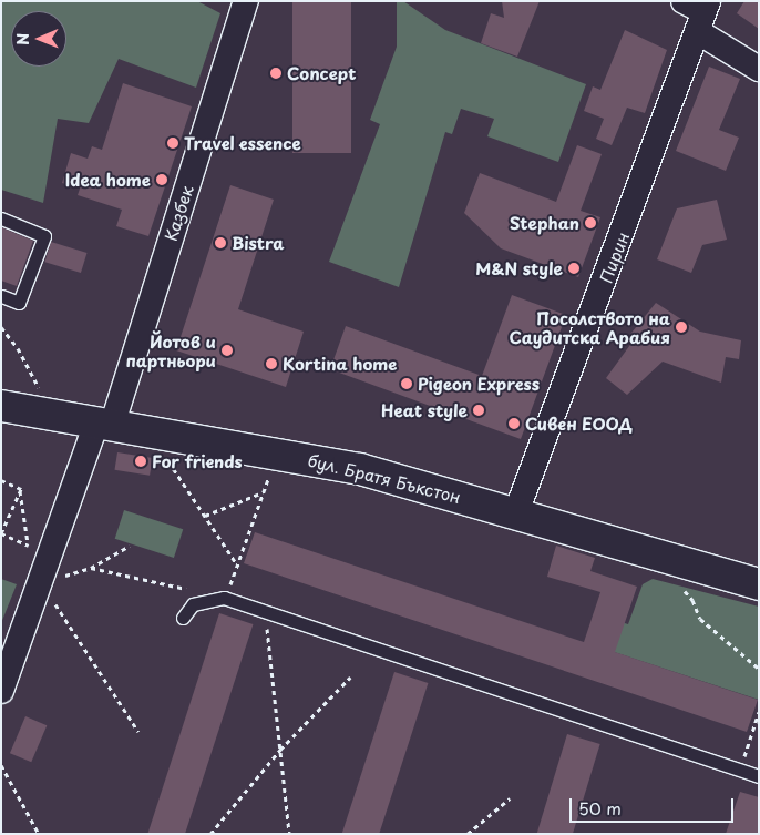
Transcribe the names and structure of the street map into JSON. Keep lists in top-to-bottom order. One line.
{"streets":{"street":["Казбек","Пирин","бул. Братя Бъкстон"]},"crossings":[["Казбек","бул. Братя Бъкстон"],["Пирин","бул. Братя Бъкстон"]],"places":["Concept","Travel essence","Idea home","Stephan","Bistra","M&N style","Посолството на Саудитска Арабия","Йотов и партньори","Kortina home","Pigeon Express","Heat style","Сивен ЕООД","For friends"],"scale_bar":"50 m","north":"left"}
